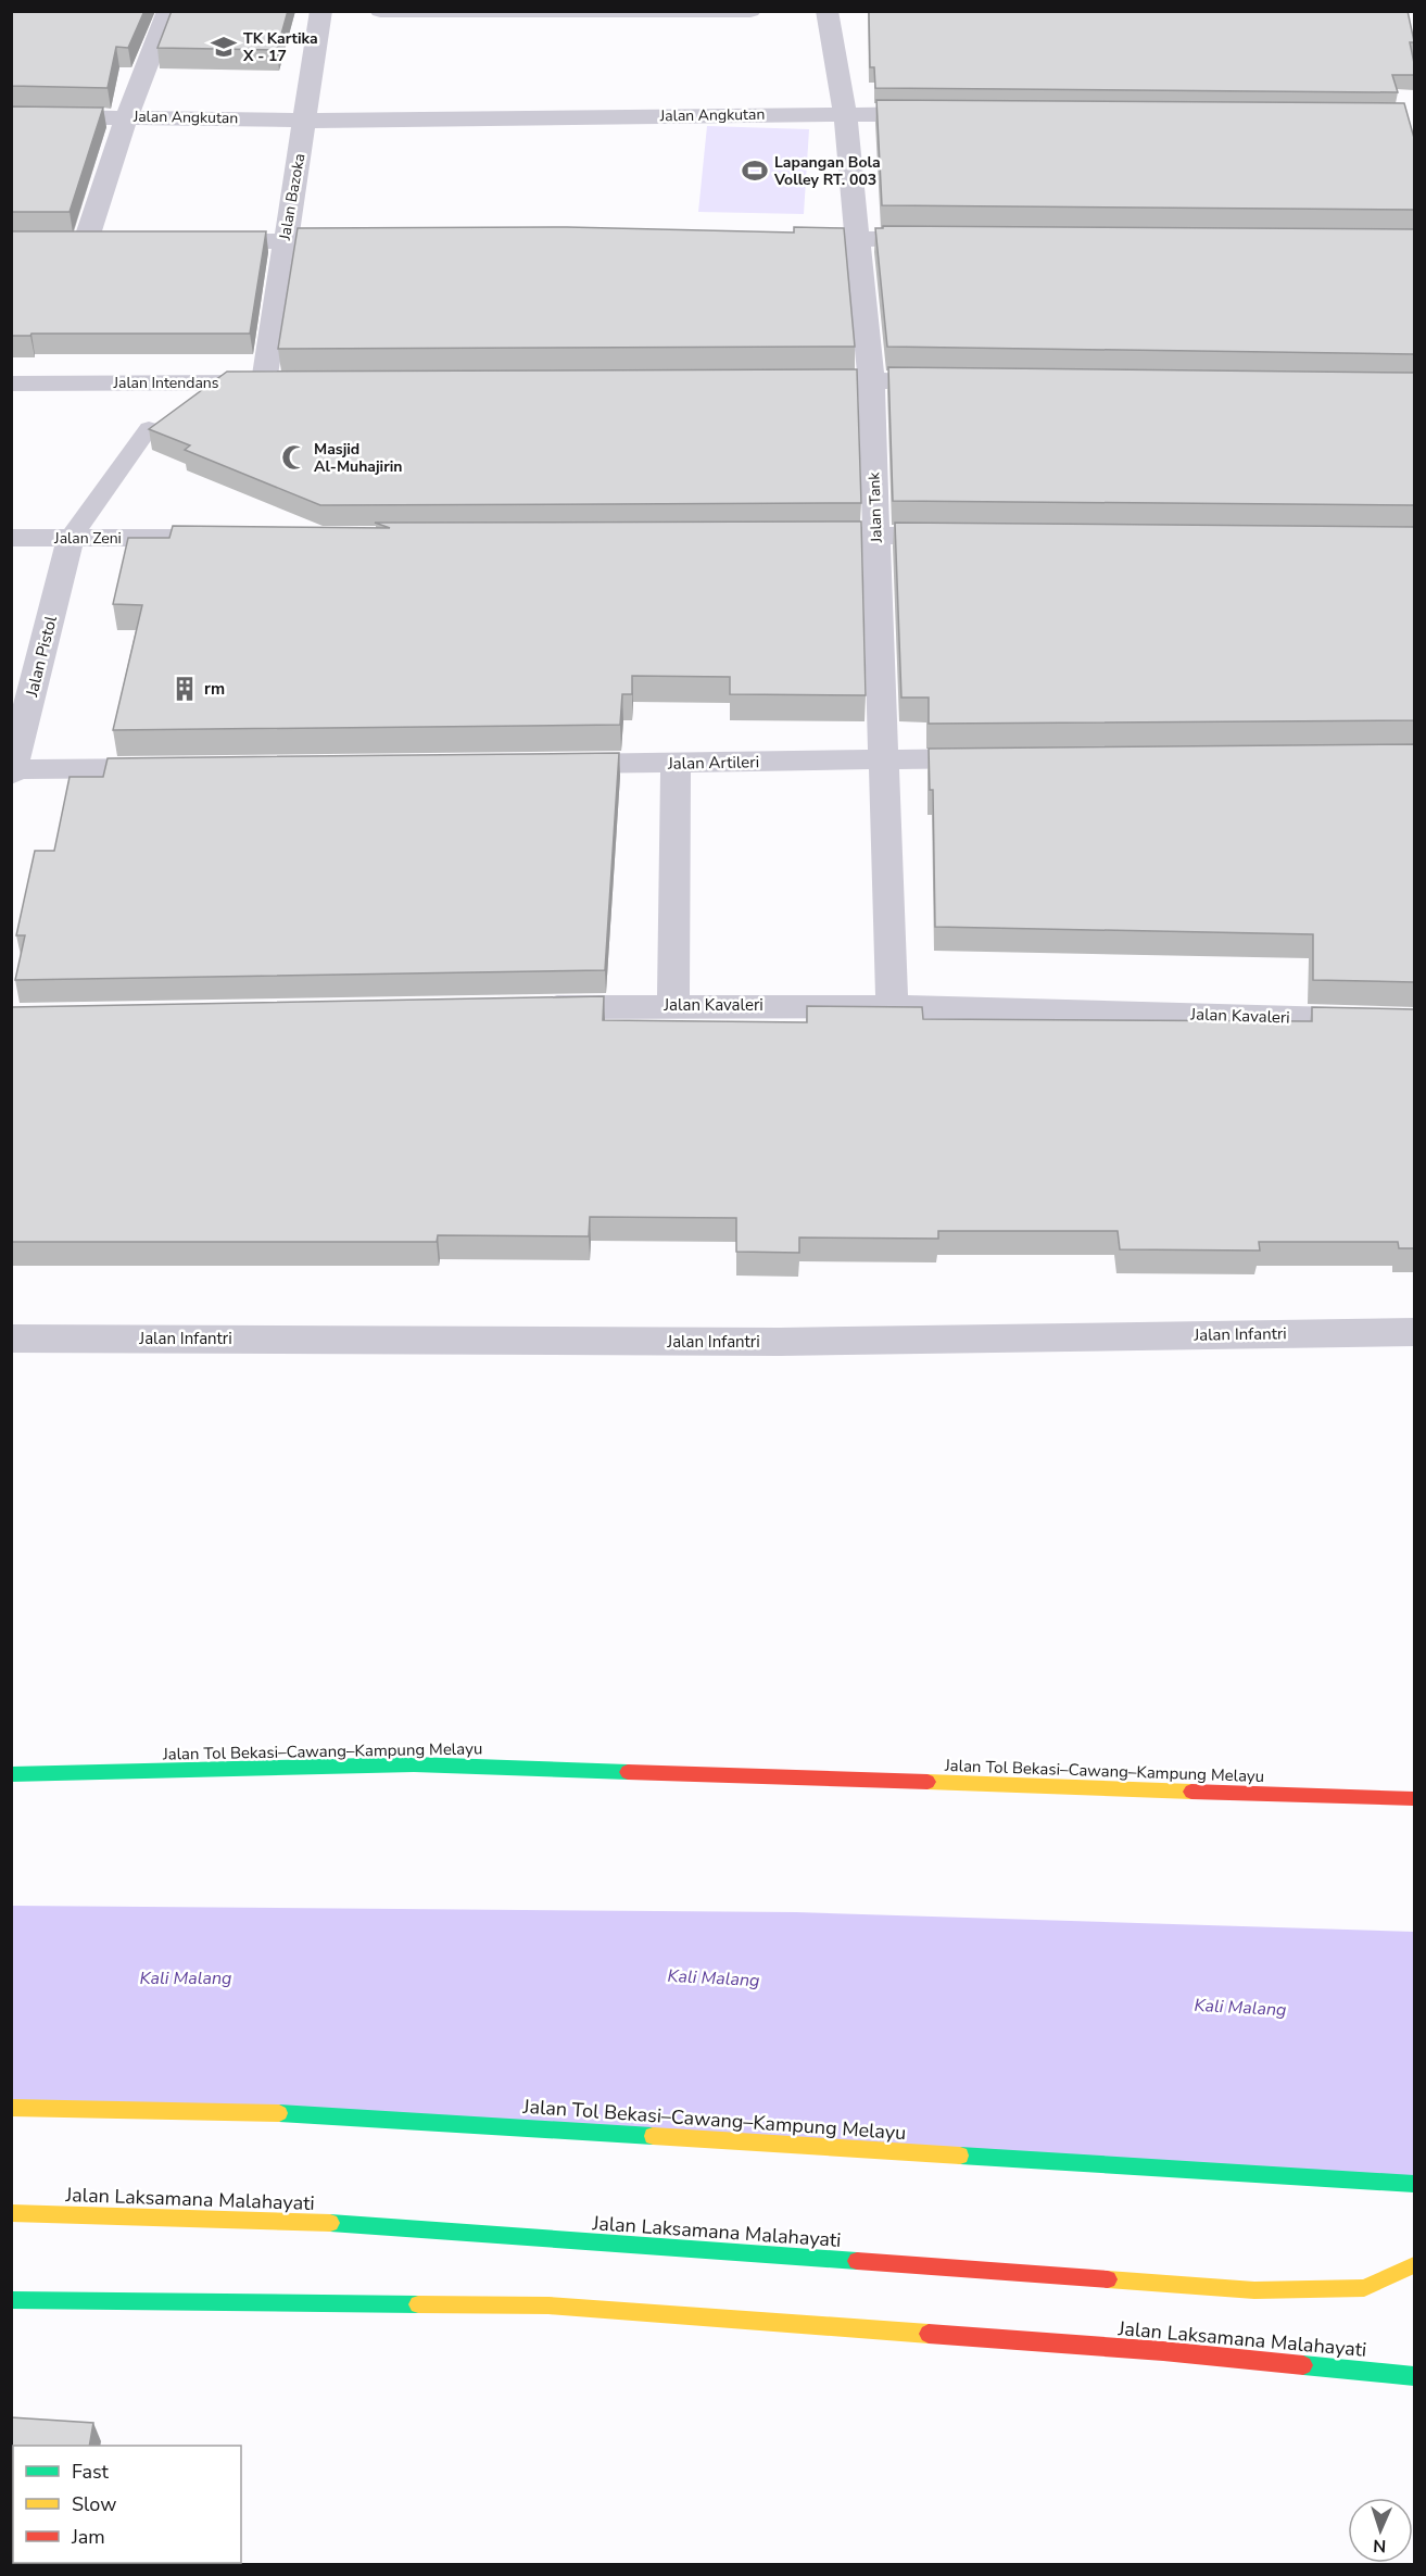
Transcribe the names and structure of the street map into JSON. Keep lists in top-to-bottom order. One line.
{"streets":{"main road":["Jalan Tol Bekasi–Cawang–Kampung Melayu","Jalan Laksamana Malahayati"],"street":["Jalan Angkutan","Jalan Bazoka","Jalan Intendans","Jalan Tank","Jalan Zeni","Jalan Pistol","Jalan Artileri","Jalan Kavaleri","Jalan Infantri"]},"crossings":[["Jalan Angkutan","Jalan Bazoka"],["Jalan Angkutan","Jalan Tank"],["Jalan Bazoka","Jalan Intendans"],["Jalan Tank","Jalan Artileri"],["Jalan Tank","Jalan Kavaleri"],["Jalan Zeni","Jalan Pistol"]],"water":["Kali Malang"],"places":{"school or university":["TK Kartika X - 17"],"sports":["Lapangan Bola Volley RT. 003"],"mosque":["Masjid Al-Muhajirin"],"building":["rm"]},"legend":["Fast","Slow","Jam"],"north":"bottom"}
